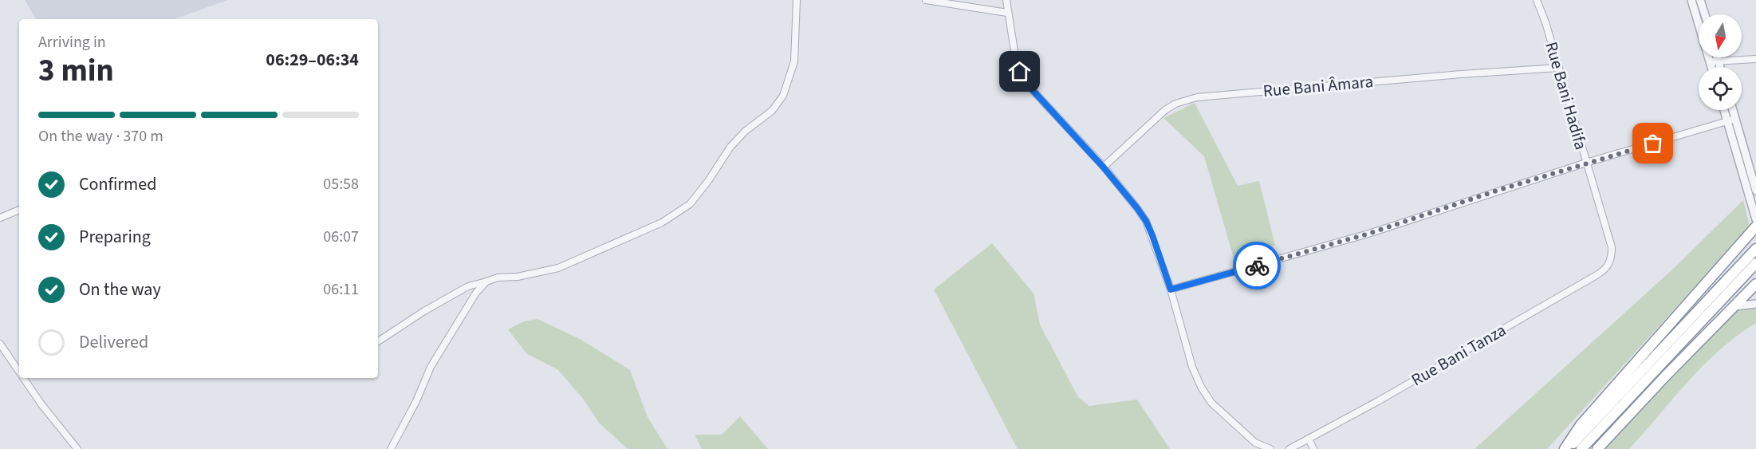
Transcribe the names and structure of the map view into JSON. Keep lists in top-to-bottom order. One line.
{"streets":{"street":["Rue Bani Âmara","Rue Bani Hadifa","Rue Bani Tanza"]},"crossings":[["Rue Bani Âmara","Rue Bani Hadifa"],["Rue Bani Hadifa","Rue Bani Tanza"]],"north":"bottom","page":{"heading":["3 min","Arriving in","06:29–06:34"],"bar":"On the way · 370 m","list":[["Confirmed","05:58"],["Preparing","06:07"],["On the way","06:11"],"Delivered"]}}
